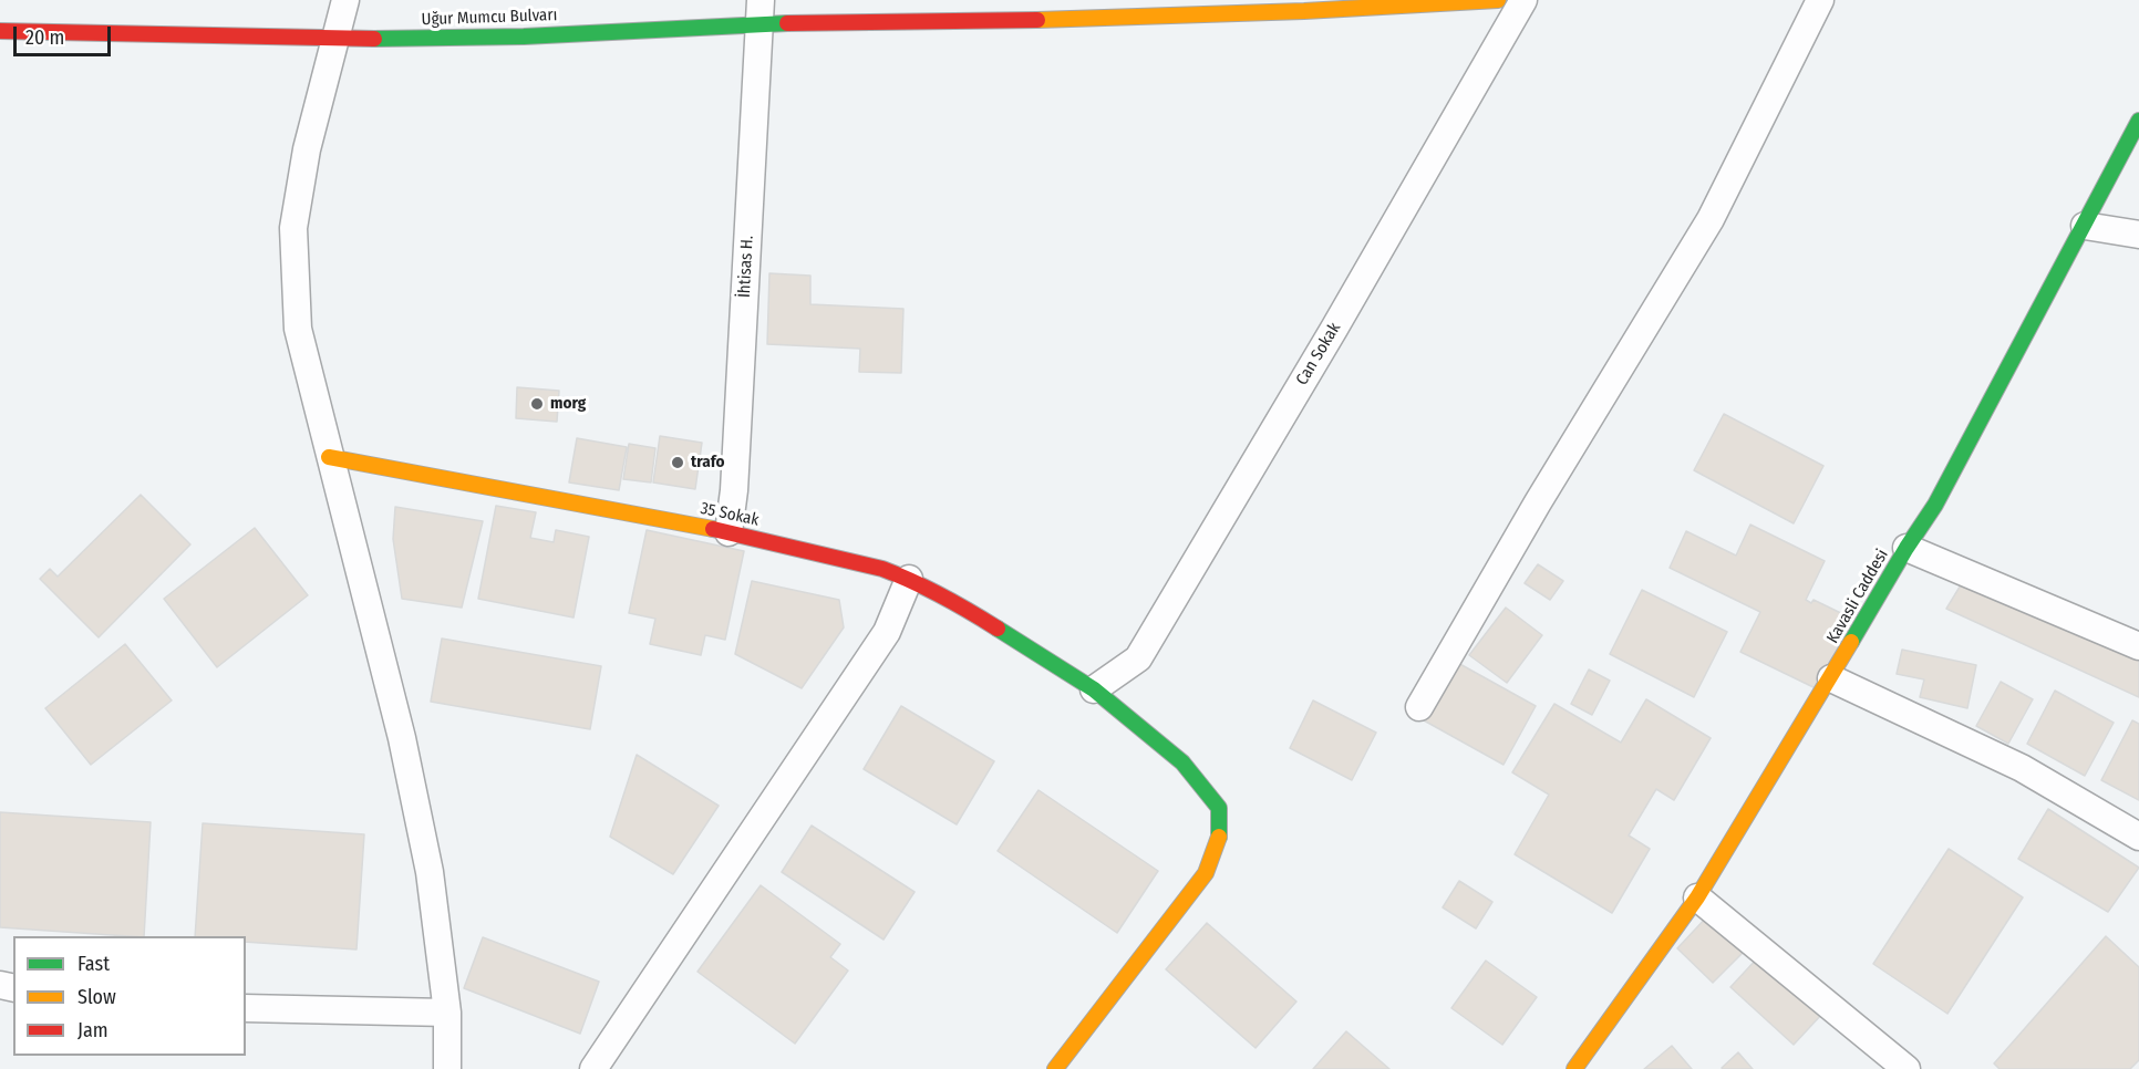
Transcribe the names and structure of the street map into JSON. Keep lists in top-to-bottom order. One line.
{"streets":{"street":["Uğur Mumcu Bulvarı","İhtisas H.","Can Sokak","35 Sokak","Kavasli Caddesi"]},"crossings":[["Uğur Mumcu Bulvarı","İhtisas H."],["İhtisas H.","35 Sokak"],["Can Sokak","35 Sokak"]],"places":["morg","trafo"],"legend":["Fast","Slow","Jam"],"scale_bar":"20 m"}
